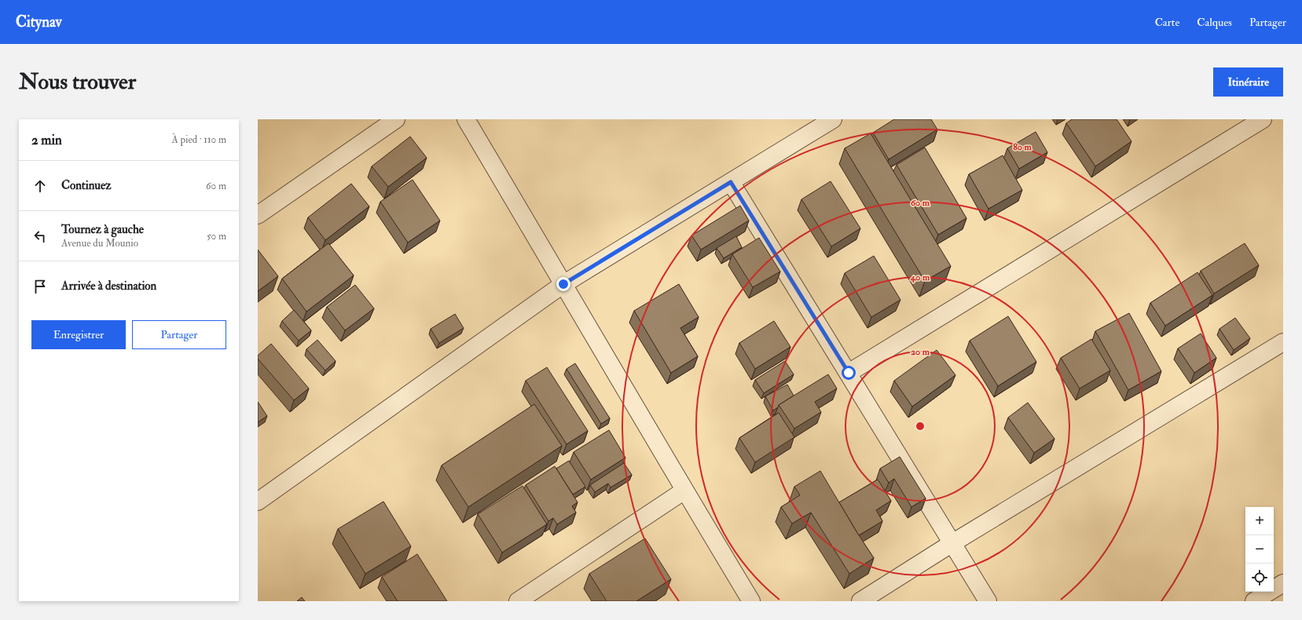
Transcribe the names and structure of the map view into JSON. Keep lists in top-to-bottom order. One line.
{"page":{"header":"Citynav","nav":["Carte","Calques","Partager"],"buttons":["Itinéraire",["Enregistrer","Partager"]],"title":"Nous trouver","heading":["2 min","À pied · 110 m"],"list":[["Continuez","60 m"],["Tournez à gauche","Avenue du Mounio","50 m"],"Arrivée à destination"],"map_buttons":["+","−"]},"rings":["80 m","60 m","40 m","20 m"]}
